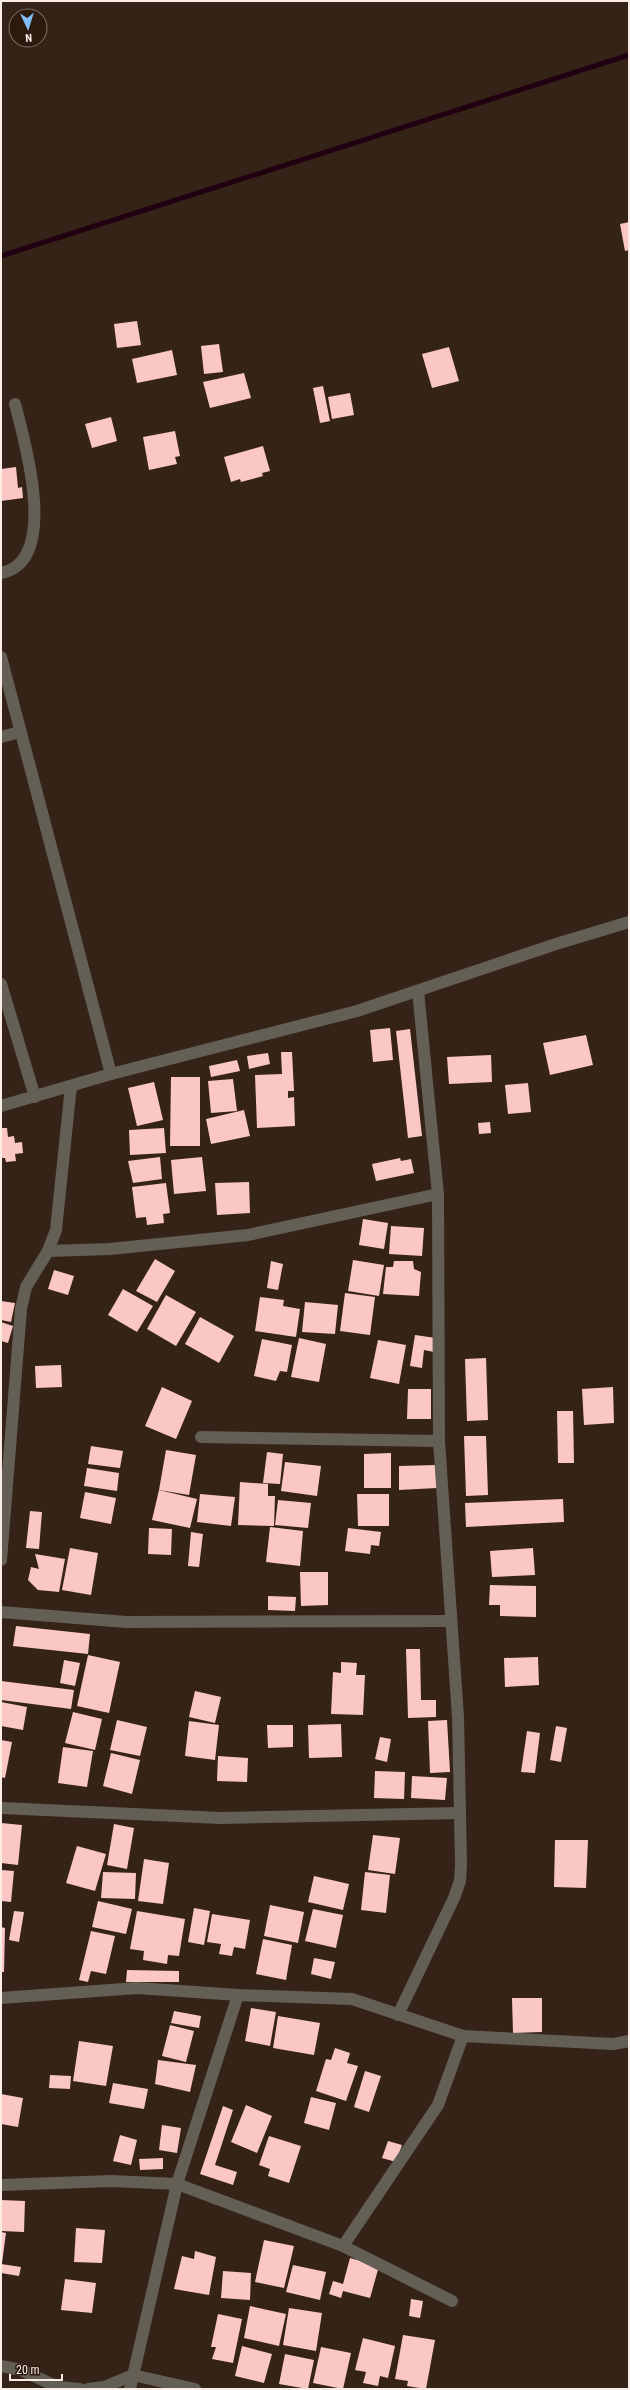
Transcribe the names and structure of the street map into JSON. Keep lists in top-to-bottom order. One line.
{"scale_bar":"20 m","north":"bottom"}
